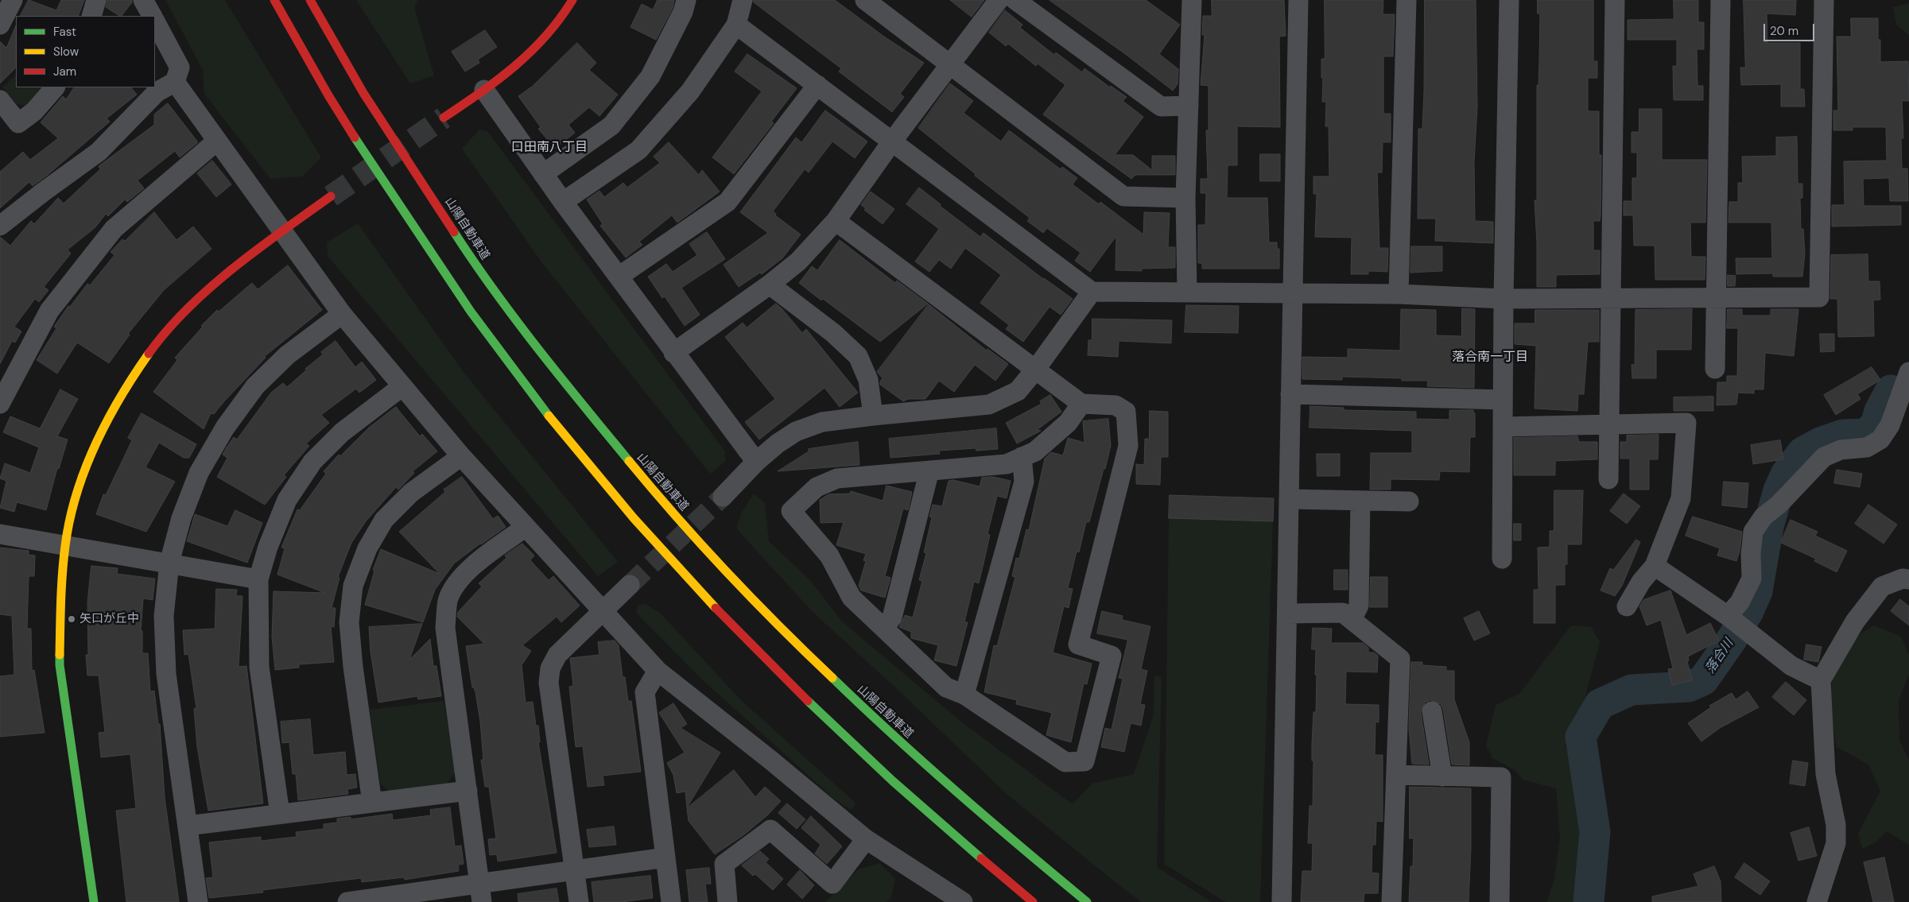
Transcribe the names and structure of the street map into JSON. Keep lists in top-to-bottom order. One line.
{"streets":{"main road":["山陽自動車道"]},"districts":["口田南八丁目","落合南一丁目"],"water":["落合川"],"places":["矢口が丘中"],"legend":["Fast","Slow","Jam"],"scale_bar":"20 m"}
